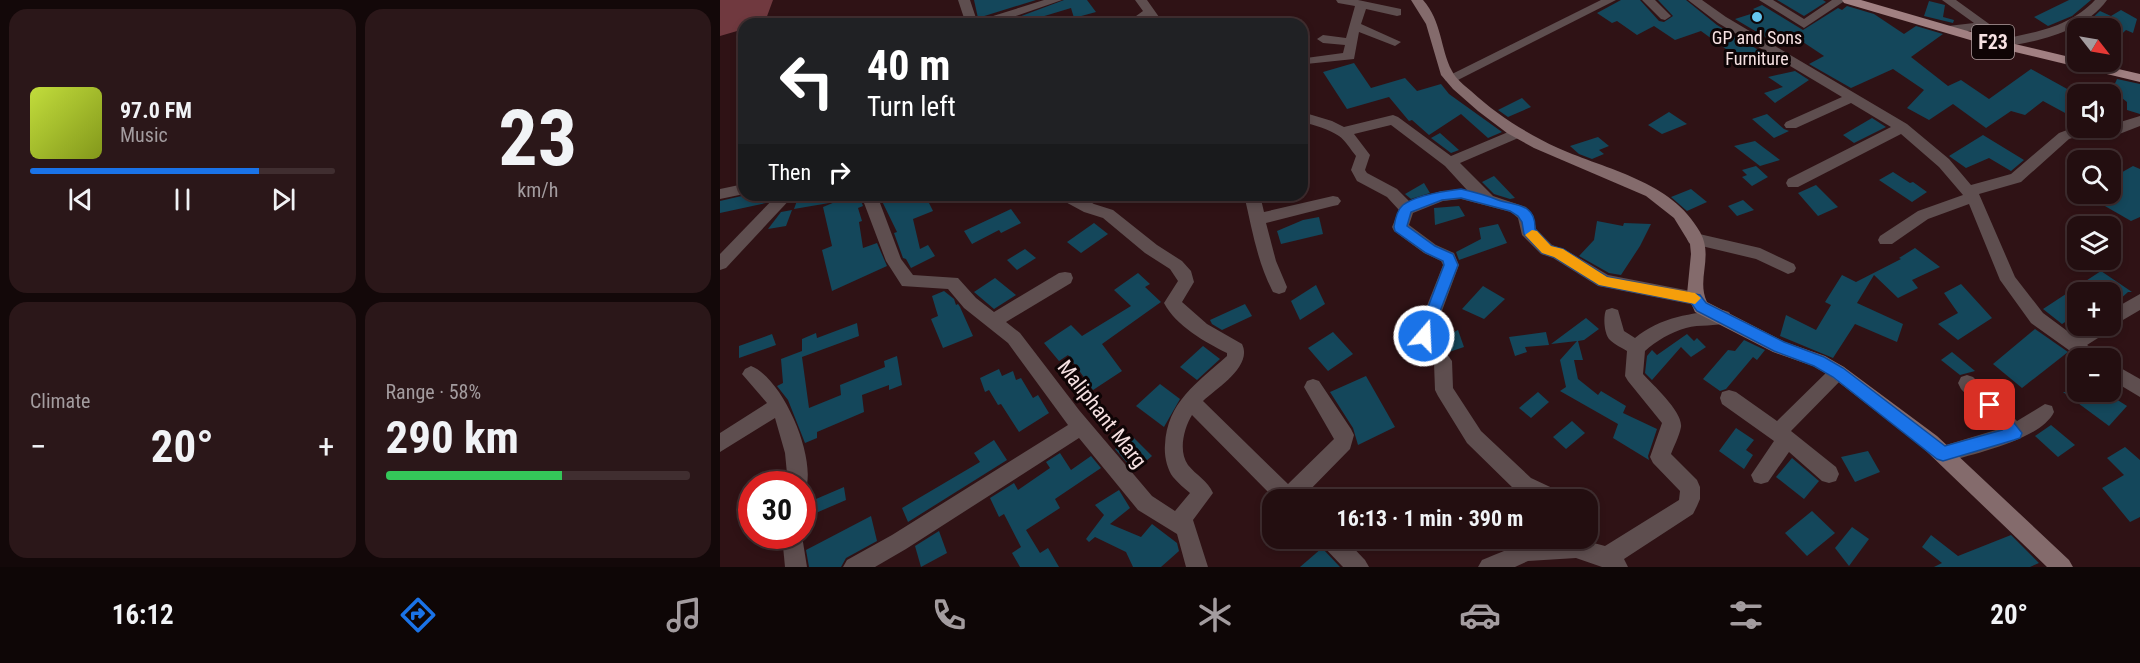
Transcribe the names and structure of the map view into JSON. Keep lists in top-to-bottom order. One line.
{"streets":{"main road":["F23"],"street":["Maliphant Marg"]},"places":["GP and Sons Furniture"],"north":"bottom right","page":{"tile":[["23","km/h"],"Climate",["Range · 58%","290 km"]],"map_buttons":["+","−"],"turn":["40 m","Turn left"],"song":["97.0 FM","Music"],"then":"Then","heat":["−","20°","+"],"limit":"30","trip":"16:13 · 1 min · 390 m","tabs":["16:12","20°"]}}
